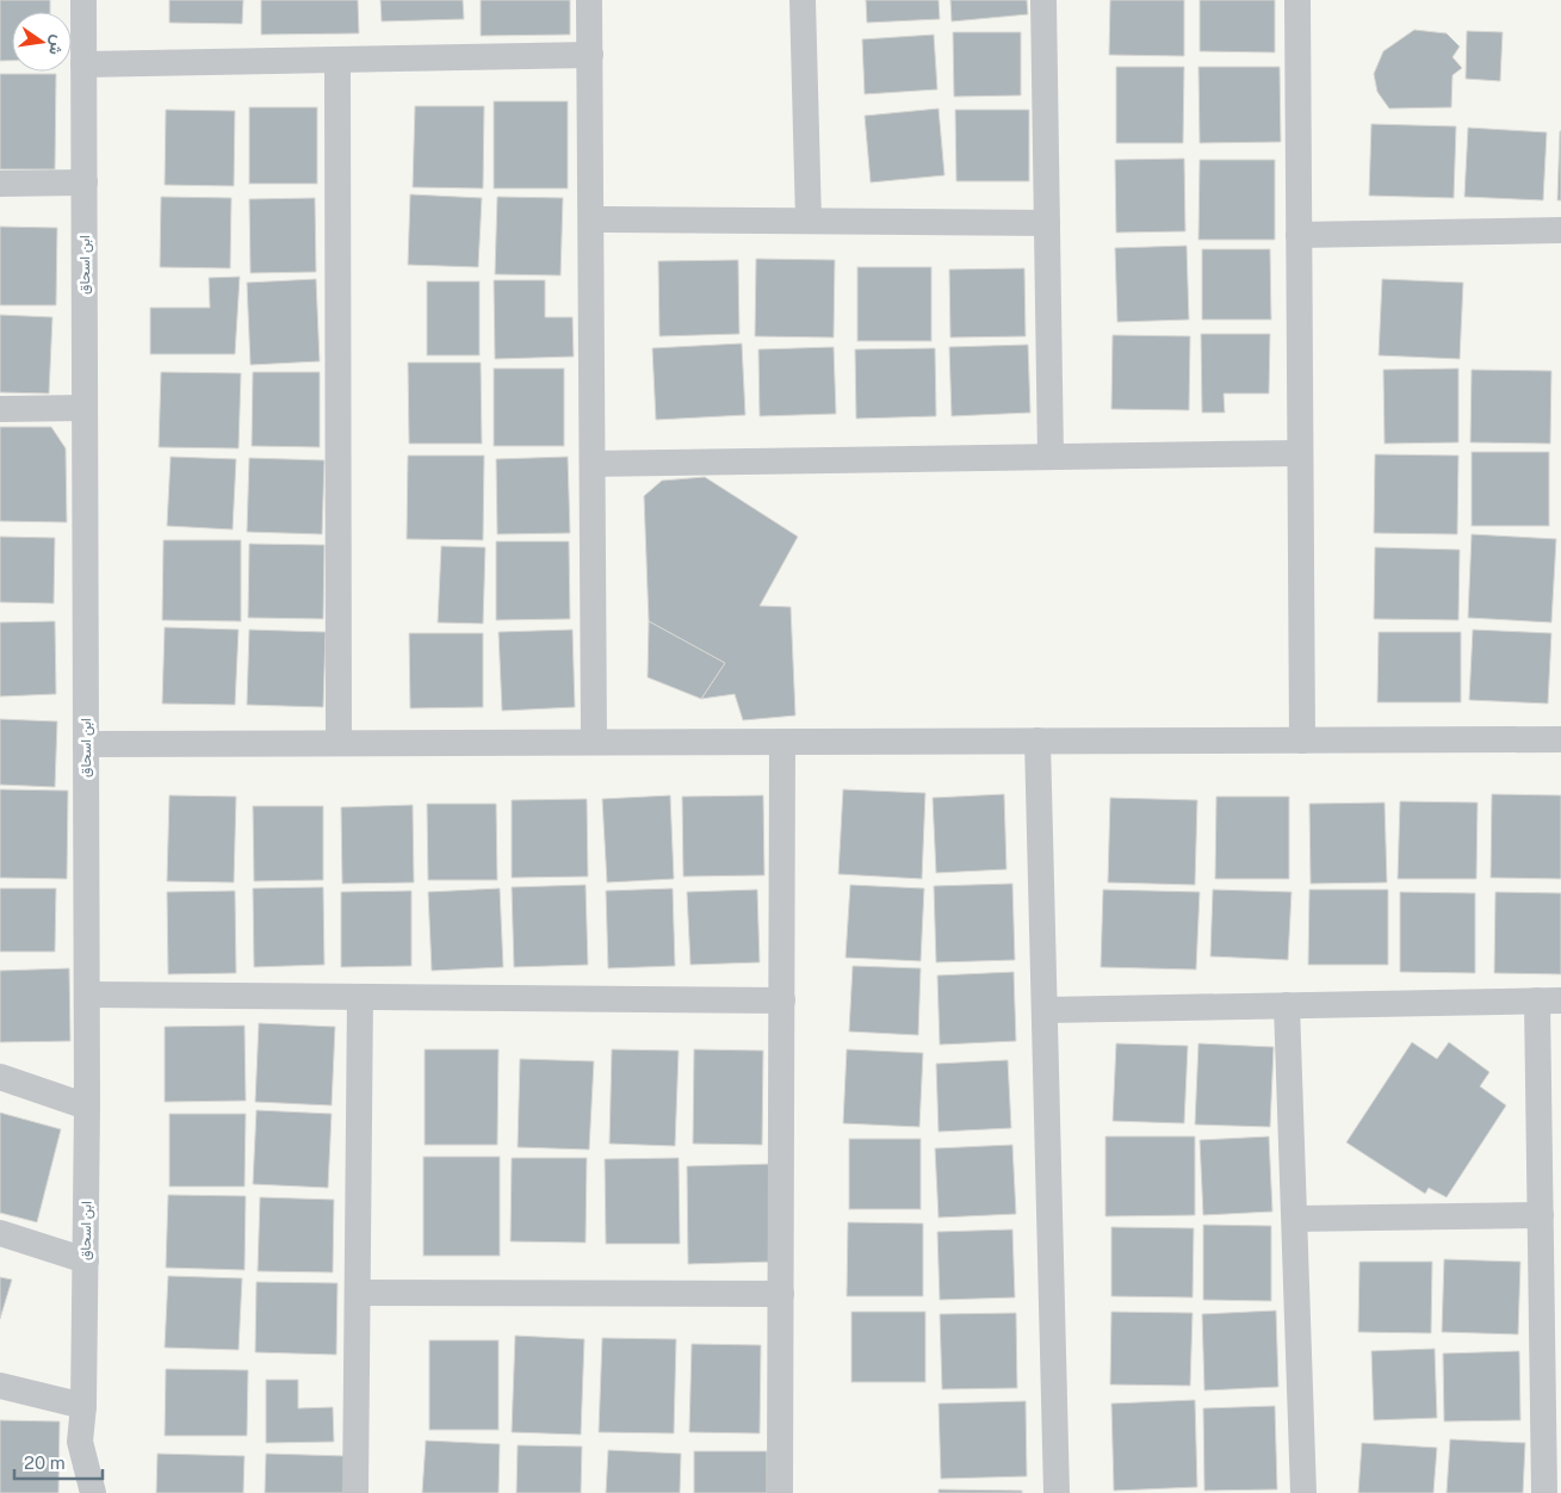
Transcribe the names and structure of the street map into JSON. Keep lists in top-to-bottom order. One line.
{"streets":{"street":["ابن اسحاق"]},"scale_bar":"20 m","north":"right"}
